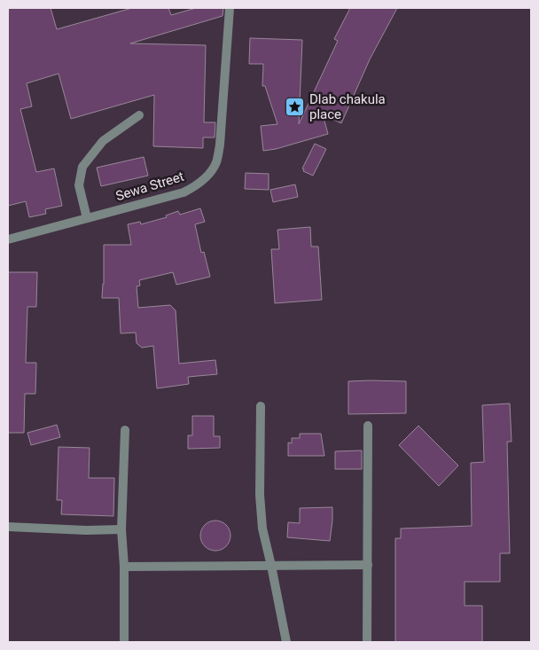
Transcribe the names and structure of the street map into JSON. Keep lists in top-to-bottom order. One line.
{"streets":{"street":["Sewa Street"]},"places":{"place":["Dlab chakula place"]}}
